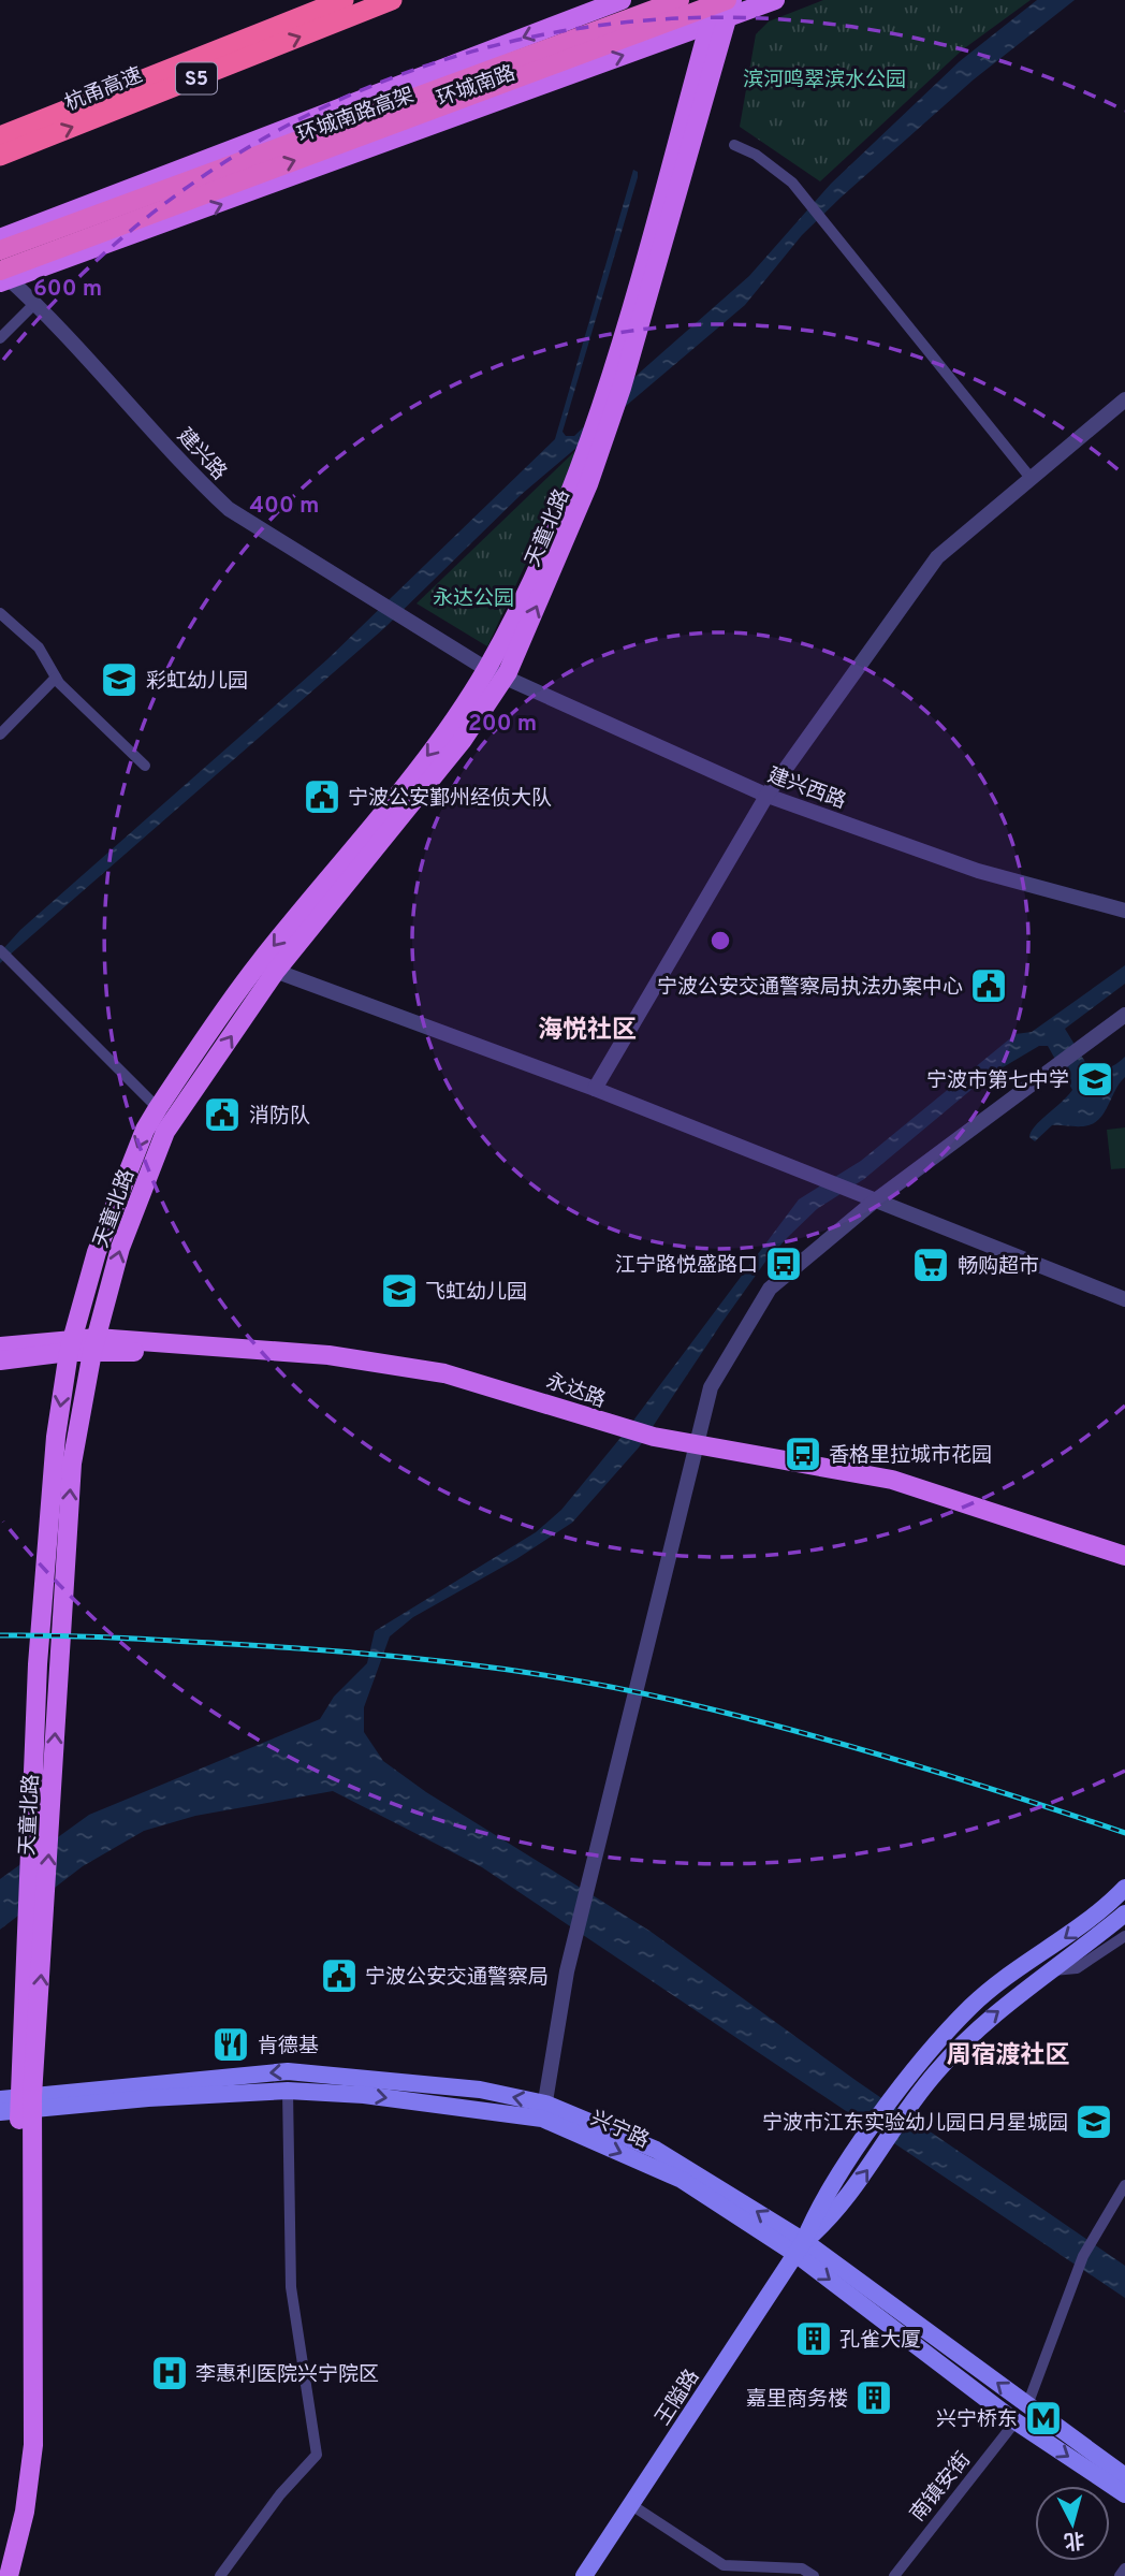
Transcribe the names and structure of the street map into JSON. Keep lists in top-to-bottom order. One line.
{"streets":{"highway":["S5","杭甬高速","环城南路高架"],"main road":["环城南路","天童北路","永达路","兴宁路","王隘路"],"street":["建兴路","建兴西路","南镇安街"]},"crossings":[["环城南路高架","建兴路"],["环城南路高架","天童北路"],["建兴路","天童北路"],["建兴路","建兴西路"],["天童北路","建兴西路"],["天童北路","永达路"],["天童北路","兴宁路"],["兴宁路","王隘路"],["兴宁路","南镇安街"]],"districts":["海悦社区","周宿渡社区"],"parks":["滨河鸣翠滨水公园","永达公园"],"places":{"school or university":["彩虹幼儿园","宁波市第七中学","飞虹幼儿园","宁波市江东实验幼儿园日月星城园"],"public building":["宁波公安鄞州经侦大队","宁波公安交通警察局执法办案中心","消防队","宁波公安交通警察局"],"bus stop":["江宁路悦盛路口","香格里拉城市花园"],"supermarket":["畅购超市"],"restaurant":["肯德基"],"building":["孔雀大厦","嘉里商务楼"],"hospital":["李惠利医院兴宁院区"],"metro station":["兴宁桥东"]},"north":"bottom","rings":["600 m","400 m","200 m"]}
